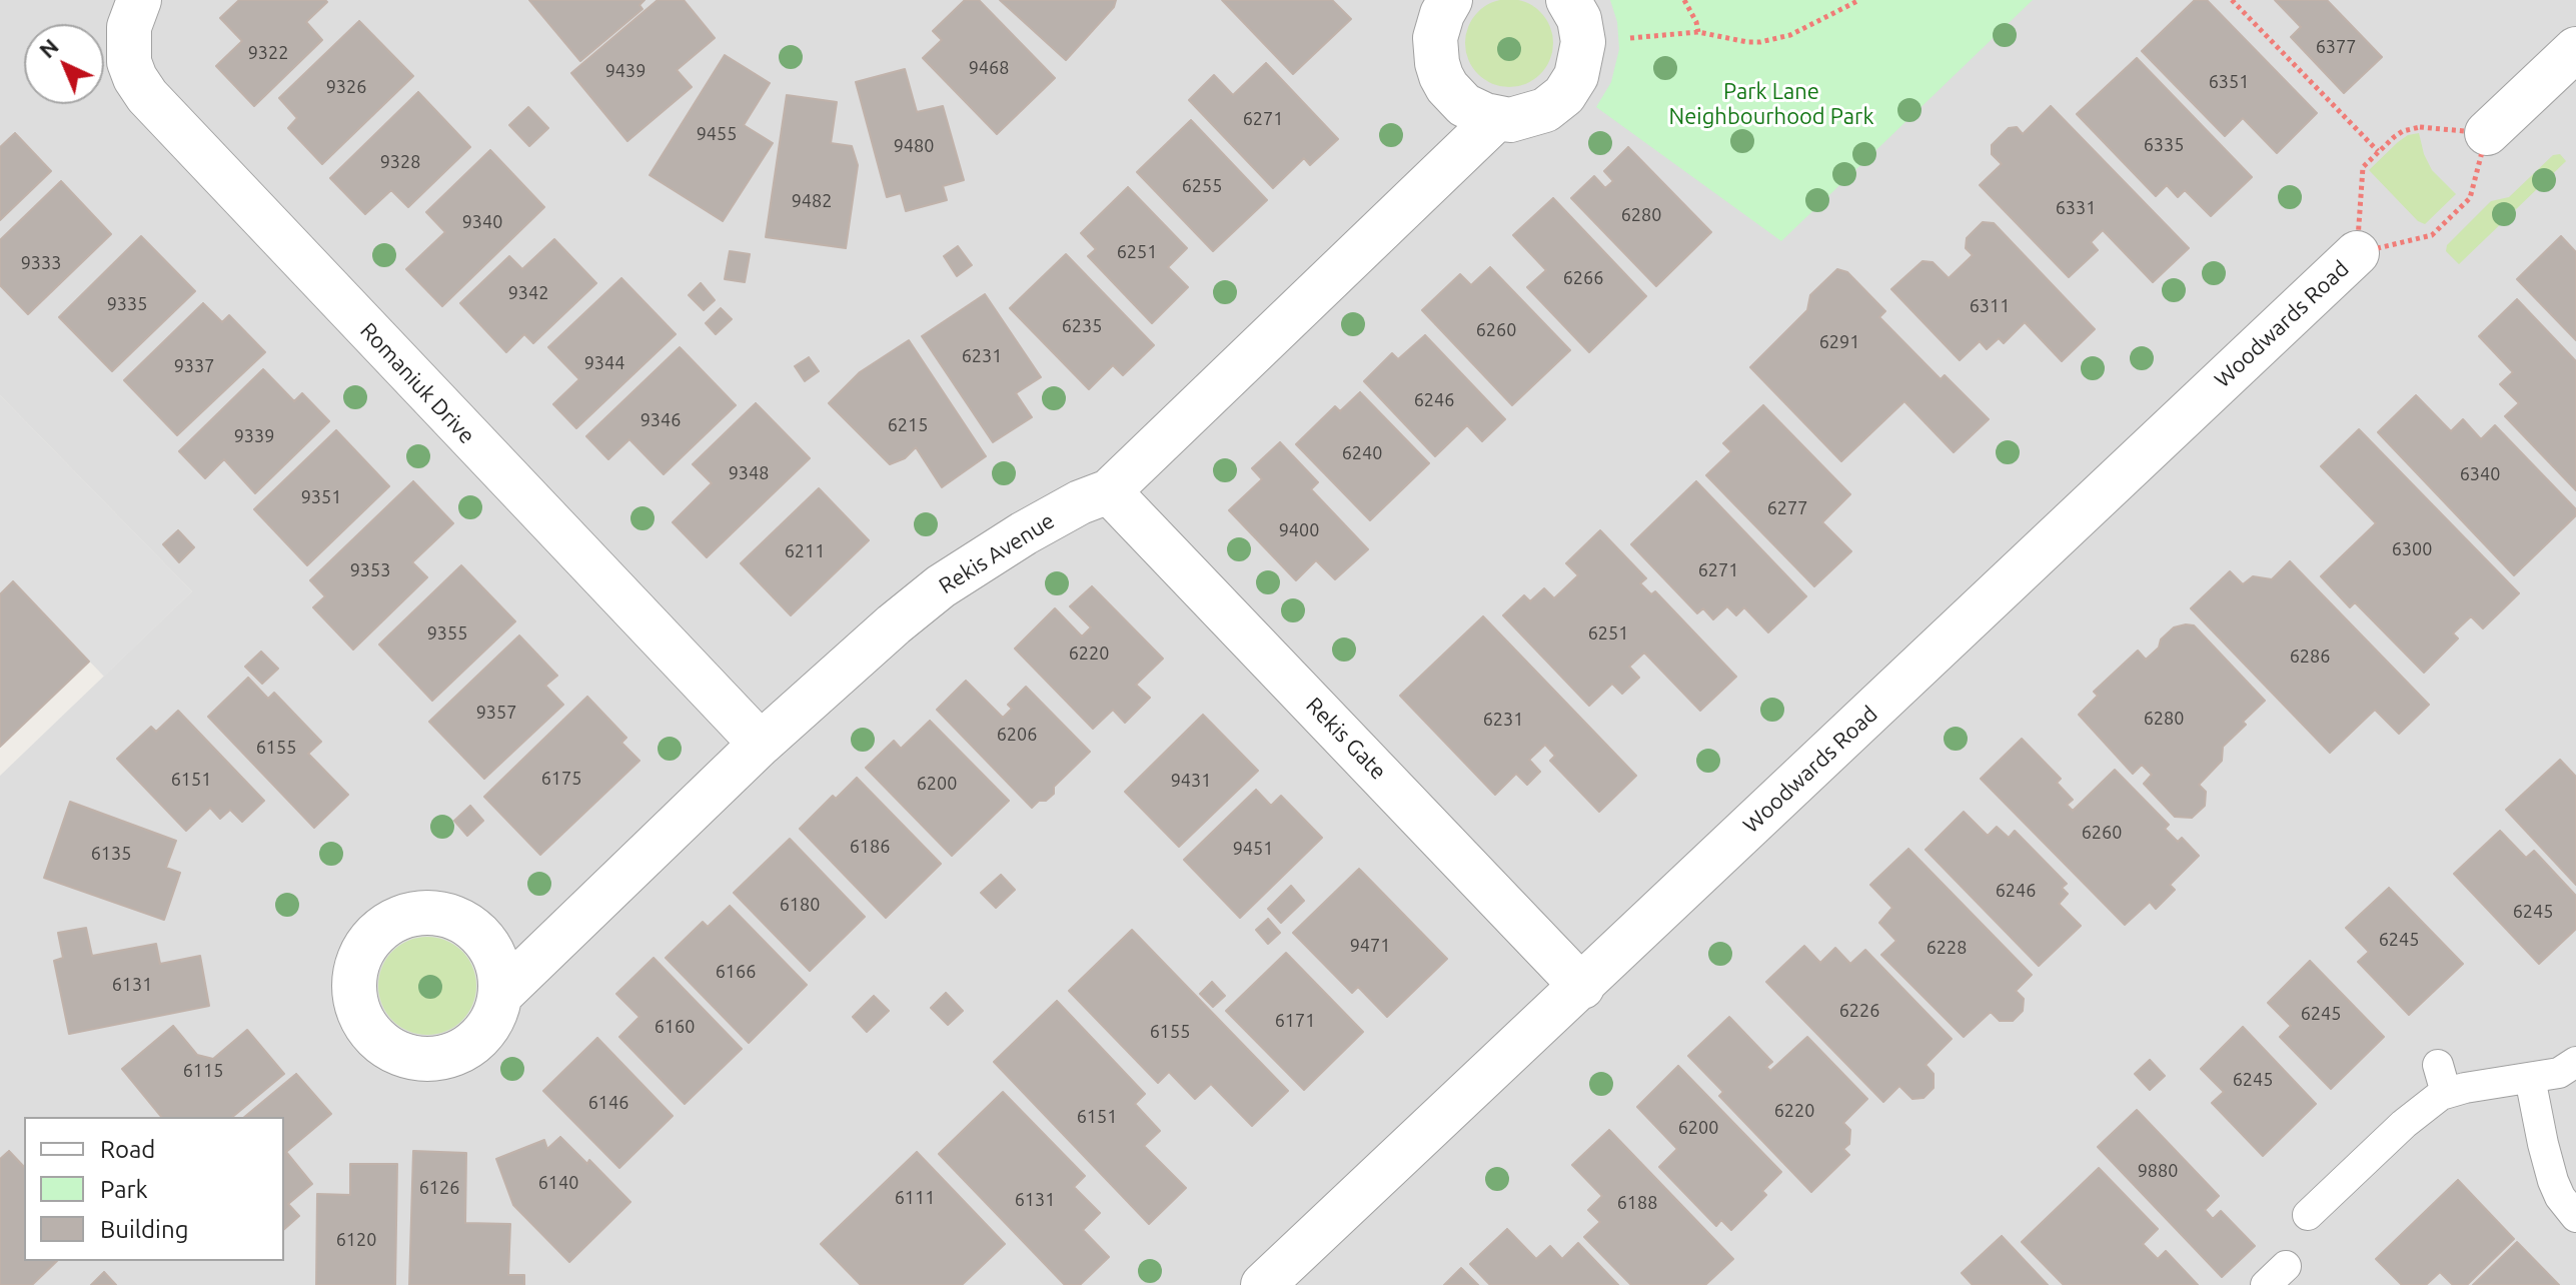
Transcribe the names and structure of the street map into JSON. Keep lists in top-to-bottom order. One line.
{"streets":{"street":["Woodwards Road","Romaniuk Drive","Rekis Avenue","Rekis Gate"]},"crossings":[["Woodwards Road","Rekis Gate"],["Romaniuk Drive","Rekis Avenue"],["Rekis Avenue","Rekis Gate"]],"parks":["Park Lane Neighbourhood Park"],"house_numbers":["6377","9322","9468","9439","6351","9326","6271","9455","6335","9480","9328","6255","9482","6331","6280","9340","6251","9333","6266","9342","9335","6311","6235","6260","6291","6231","9344","9337","6246","9346","6215","9339","6240","9348","6340","9351","6277","9400","6300","6211","9353","6271","9355","6251","6220","6286","9357","6280","6231","6206","6155","6175","6151","9431","6200","6260","6186","9451","6135","6246","6180","6245","6245","9471","6228","6166","6131","6226","6245","6171","6160","6155","6115","6245","6146","6220","6151","6200","9880","6140","6126","6111","6131","6188","6120"],"legend":["Road","Park","Building"],"north":"top left"}
